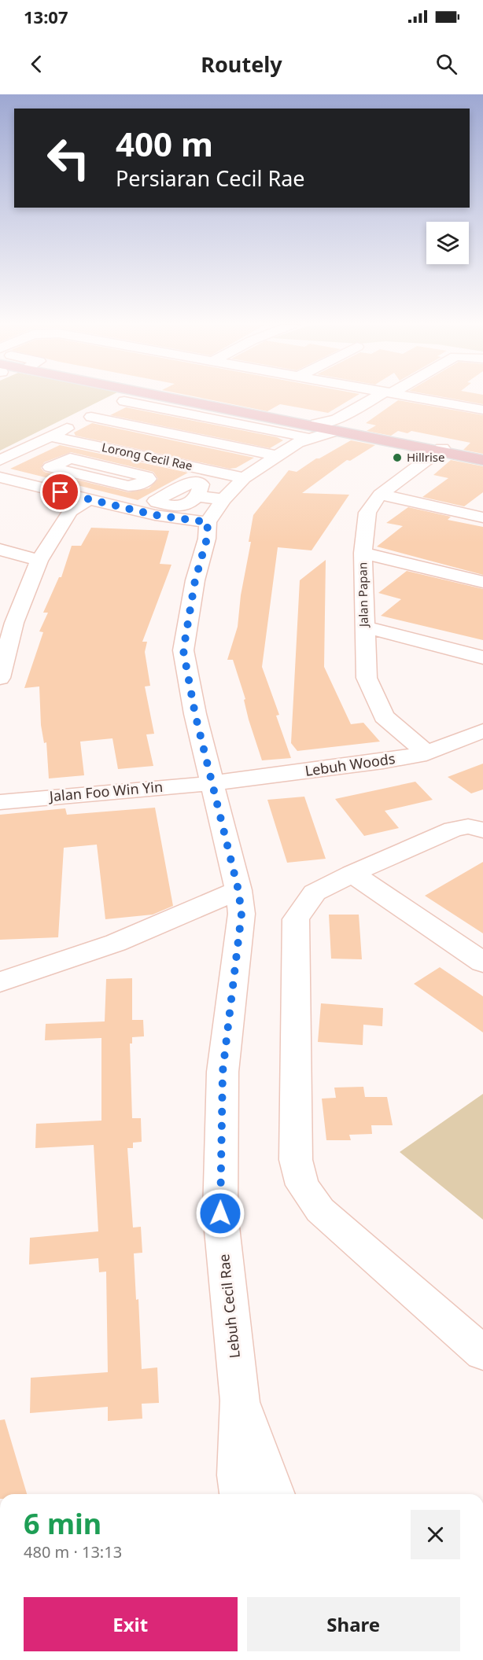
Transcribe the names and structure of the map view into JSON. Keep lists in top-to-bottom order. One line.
{"streets":{"street":["Lorong Cecil Rae","Jalan Papan","Lebuh Woods","Jalan Foo Win Yin","Lebuh Cecil Rae"]},"crossings":[["Lorong Cecil Rae","Lebuh Cecil Rae"],["Jalan Papan","Lebuh Woods"],["Lebuh Woods","Jalan Foo Win Yin"],["Lebuh Woods","Lebuh Cecil Rae"],["Jalan Foo Win Yin","Lebuh Cecil Rae"]],"places":["Hillrise"],"page":{"status":"13:07","header":"Routely","turn":["400 m","Persiaran Cecil Rae"],"heading":["6 min","480 m · 13:13"],"buttons":["Exit","Share"]}}
